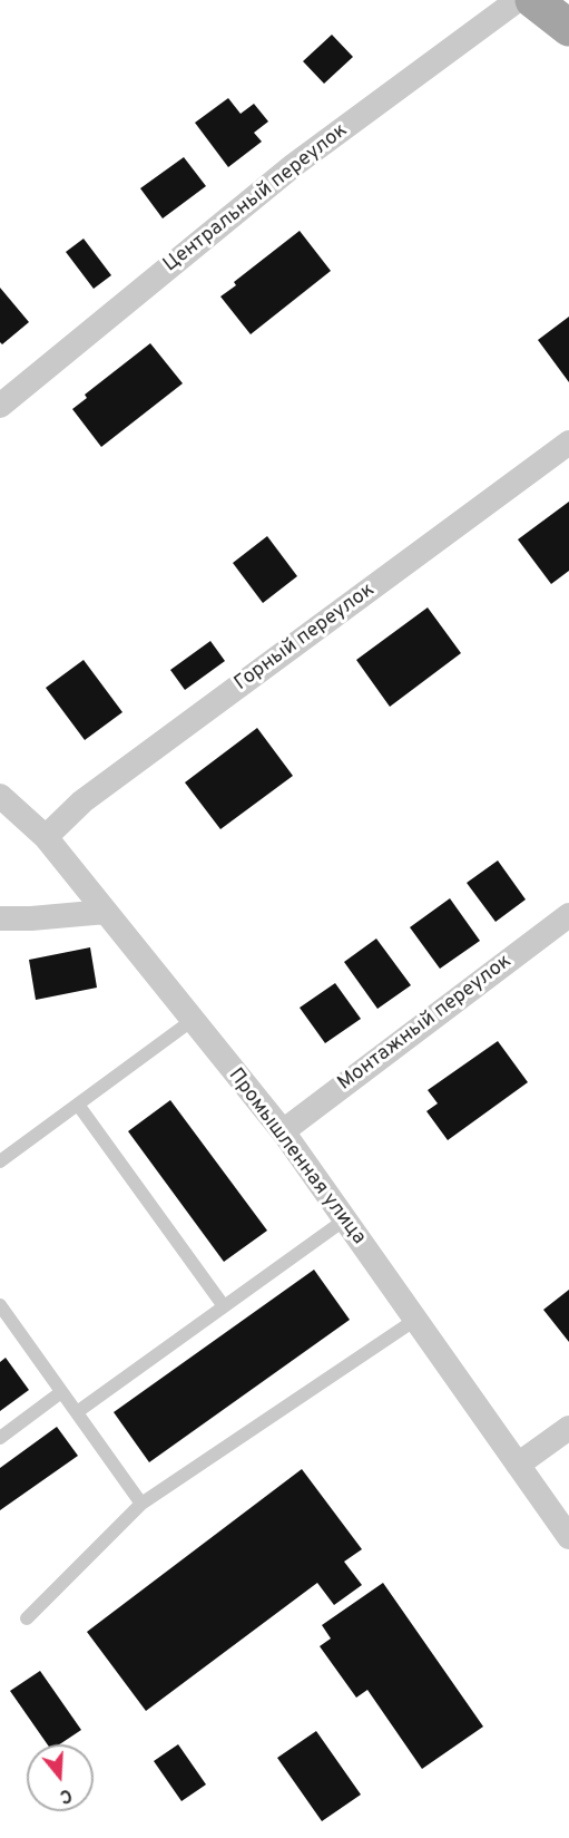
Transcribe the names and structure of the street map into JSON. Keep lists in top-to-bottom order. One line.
{"streets":{"street":["Центральный переулок","Горный переулок","Монтажный переулок","Промышленная улица"]},"crossings":[["Горный переулок","Промышленная улица"],["Монтажный переулок","Промышленная улица"]],"north":"bottom"}
